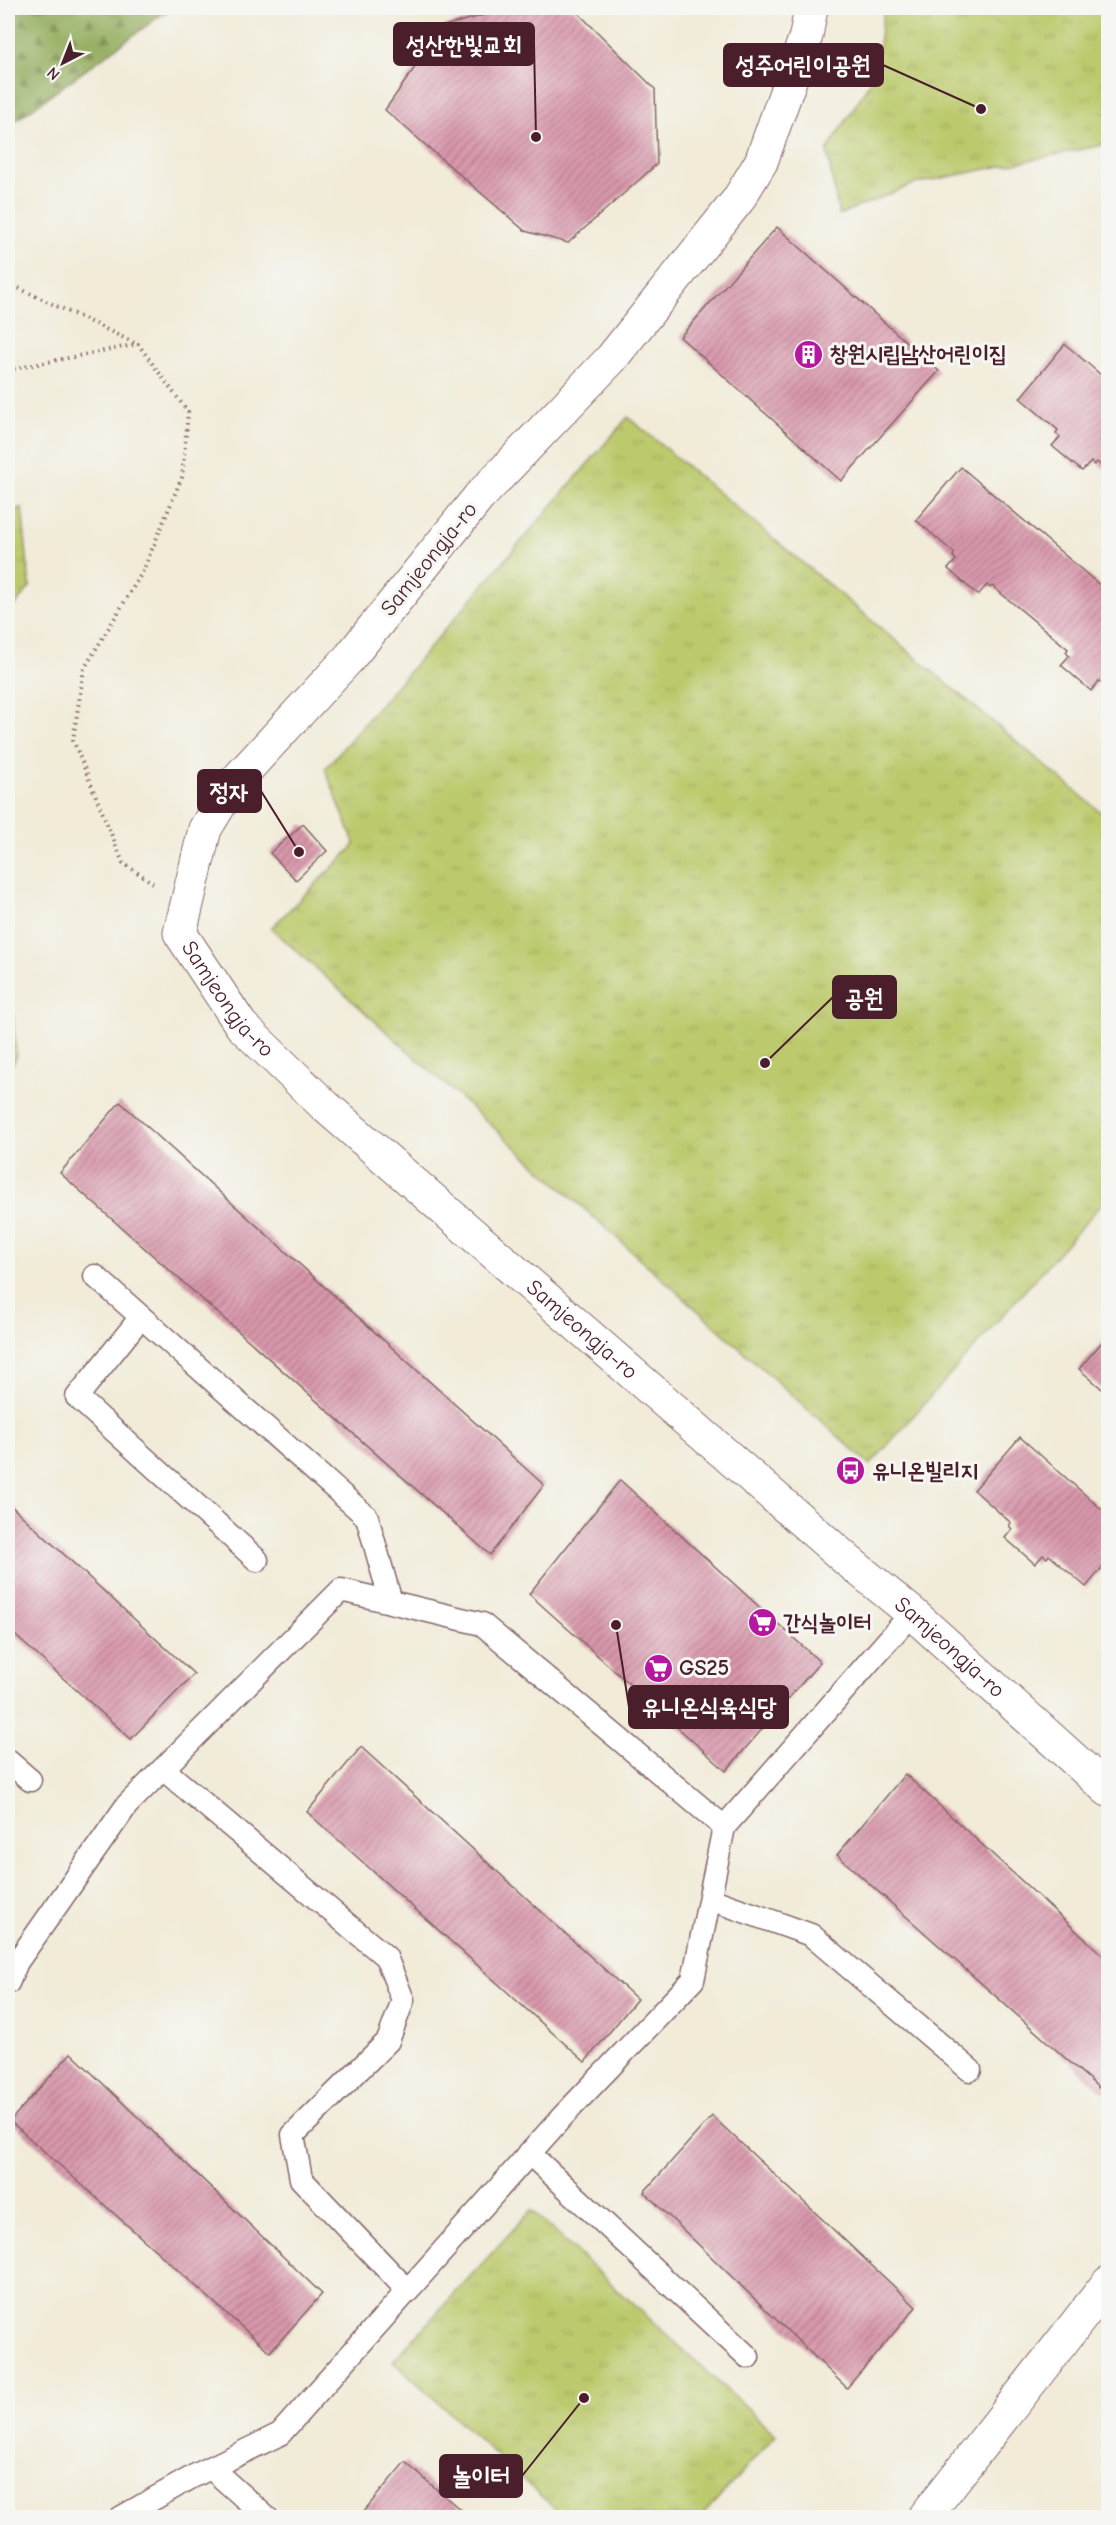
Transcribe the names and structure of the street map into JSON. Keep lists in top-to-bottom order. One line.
{"streets":{"street":["Samjeongja-ro"]},"places":{"other":["성주어린이공원","성산한빛교회","정자","공원","유니온식육식당","놀이터"],"building":["창원시립남산어린이집"],"bus stop":["유니온빌리지"],"supermarket":["간식놀이터","GS25"]},"north":"bottom left"}
